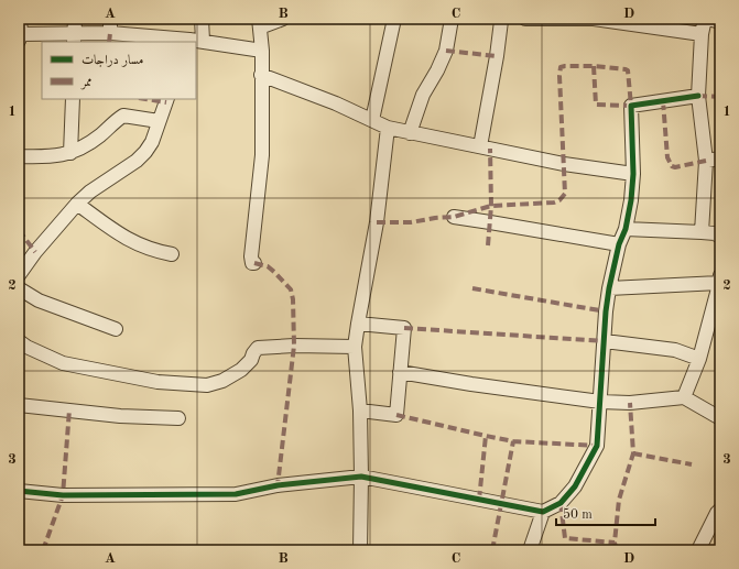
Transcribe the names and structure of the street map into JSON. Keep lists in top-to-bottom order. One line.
{"legend":["مسار دراجات","ممر"],"scale_bar":"50 m","grid":{"columns":["A","B","C","D"],"rows":["1","2","3"]}}
